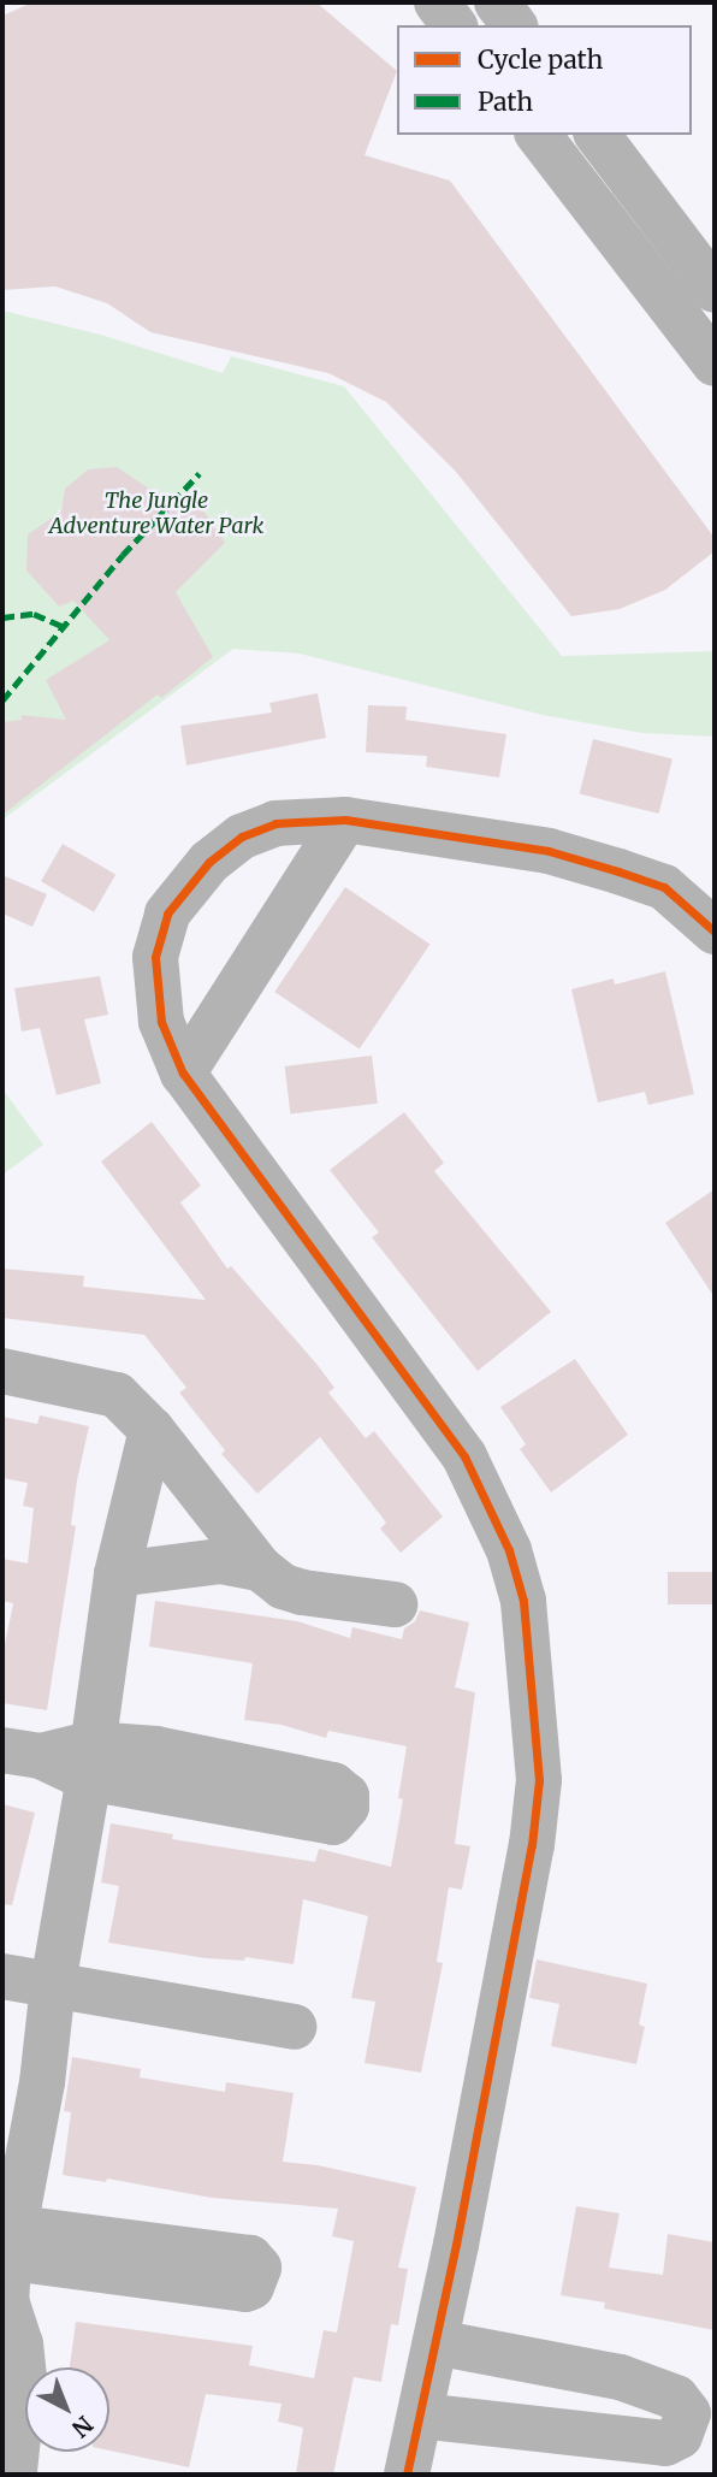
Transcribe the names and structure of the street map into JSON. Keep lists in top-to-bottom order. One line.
{"parks":["The Jungle Adventure Water Park"],"legend":["Cycle path","Path"],"north":"bottom right"}
